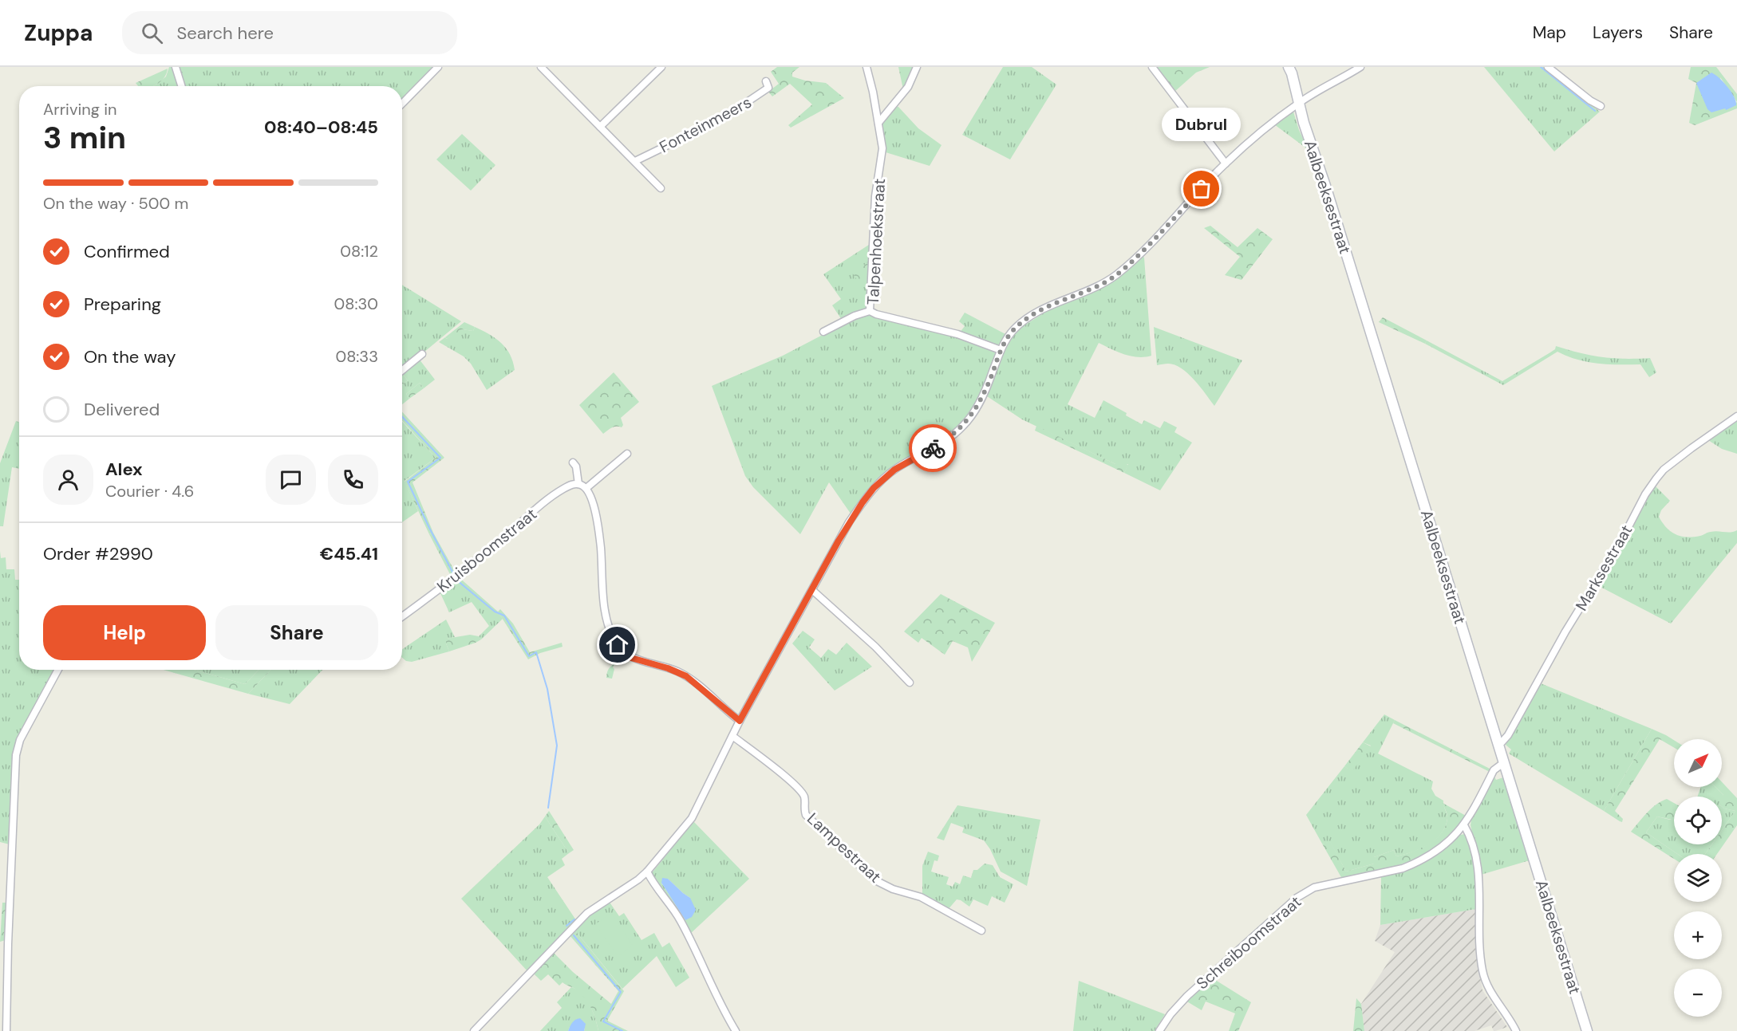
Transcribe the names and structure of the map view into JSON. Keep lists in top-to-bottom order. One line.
{"streets":{"street":["Fonteinmeers","Aalbeeksestraat","Talpenhoekstraat","Kruisboomstraat","Marksestraat","Lampestraat","Schreiboomstraat"]},"crossings":[["Aalbeeksestraat","Marksestraat"],["Aalbeeksestraat","Schreiboomstraat"]],"places":["Dubrul"],"north":"top right","page":{"header":"Zuppa","search":"Search here","nav":["Map","Layers","Share"],"heading":["3 min","Arriving in","08:40–08:45"],"panel":["Alex","Courier · 4.6","Order #2990","€45.41"],"bubble":"Dubrul","bar":"On the way · 500 m","list":[["Confirmed","08:12"],["Preparing","08:30"],["On the way","08:33"],"Delivered"],"buttons":["Help","Share"],"map_buttons":["+","−"]}}
